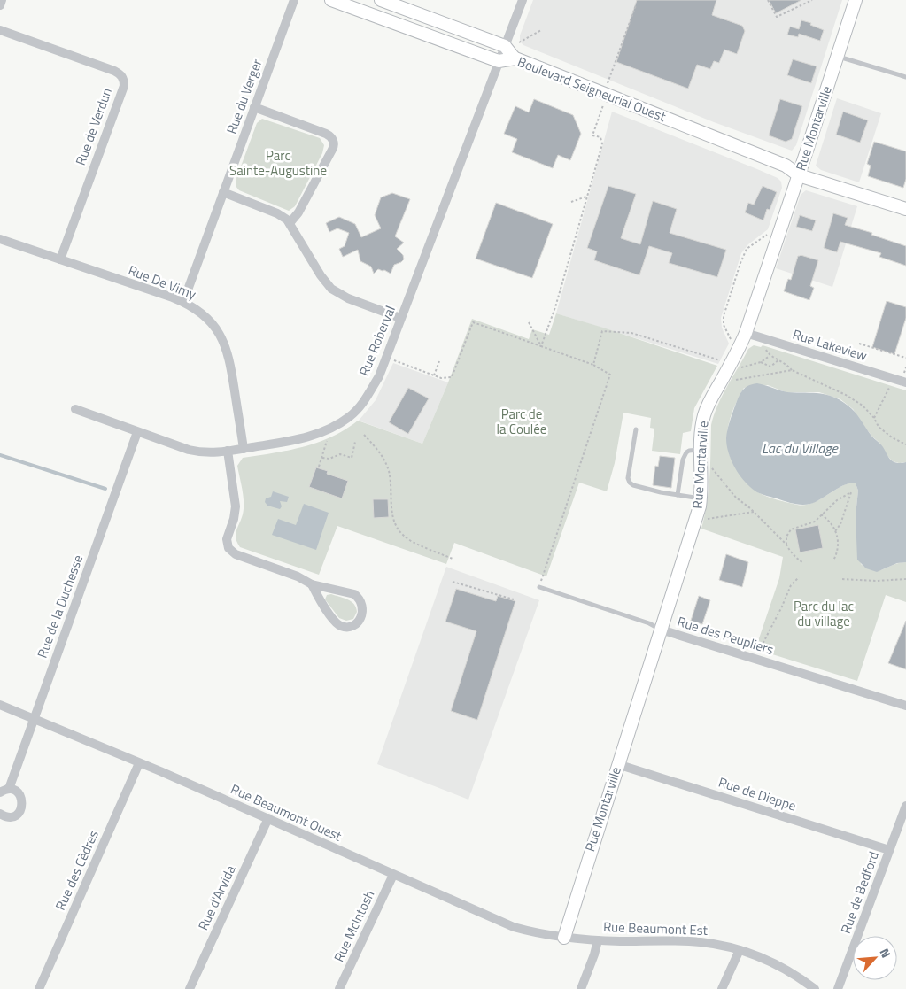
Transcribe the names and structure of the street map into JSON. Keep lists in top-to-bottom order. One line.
{"streets":{"street":["Boulevard Seigneurial Ouest","Rue du Verger","Rue de Verdun","Rue Montarville","Rue De Vimy","Rue Roberval","Rue Lakeview","Rue de la Duchesse","Rue des Peupliers","Rue de Dieppe","Rue Beaumont Ouest","Rue des Cèdres","Rue de Bedford","Rue d'Arvida","Rue McIntosh","Rue Beaumont Est"]},"crossings":[["Boulevard Seigneurial Ouest","Rue Montarville"],["Boulevard Seigneurial Ouest","Rue Roberval"],["Rue du Verger","Rue De Vimy"],["Rue de Verdun","Rue De Vimy"],["Rue Montarville","Rue Lakeview"],["Rue Montarville","Rue des Peupliers"],["Rue Montarville","Rue de Dieppe"],["Rue Montarville","Rue Beaumont Ouest"],["Rue Montarville","Rue Beaumont Est"],["Rue De Vimy","Rue Roberval"],["Rue Roberval","Rue de la Duchesse"],["Rue de la Duchesse","Rue Beaumont Ouest"],["Rue de Dieppe","Rue de Bedford"],["Rue Beaumont Ouest","Rue des Cèdres"],["Rue Beaumont Ouest","Rue d'Arvida"],["Rue Beaumont Ouest","Rue McIntosh"],["Rue Beaumont Ouest","Rue Beaumont Est"]],"water":["Lac du Village"],"parks":["Parc Sainte-Augustine","Parc de la Coulée","Parc du lac du village"],"north":"top right"}
